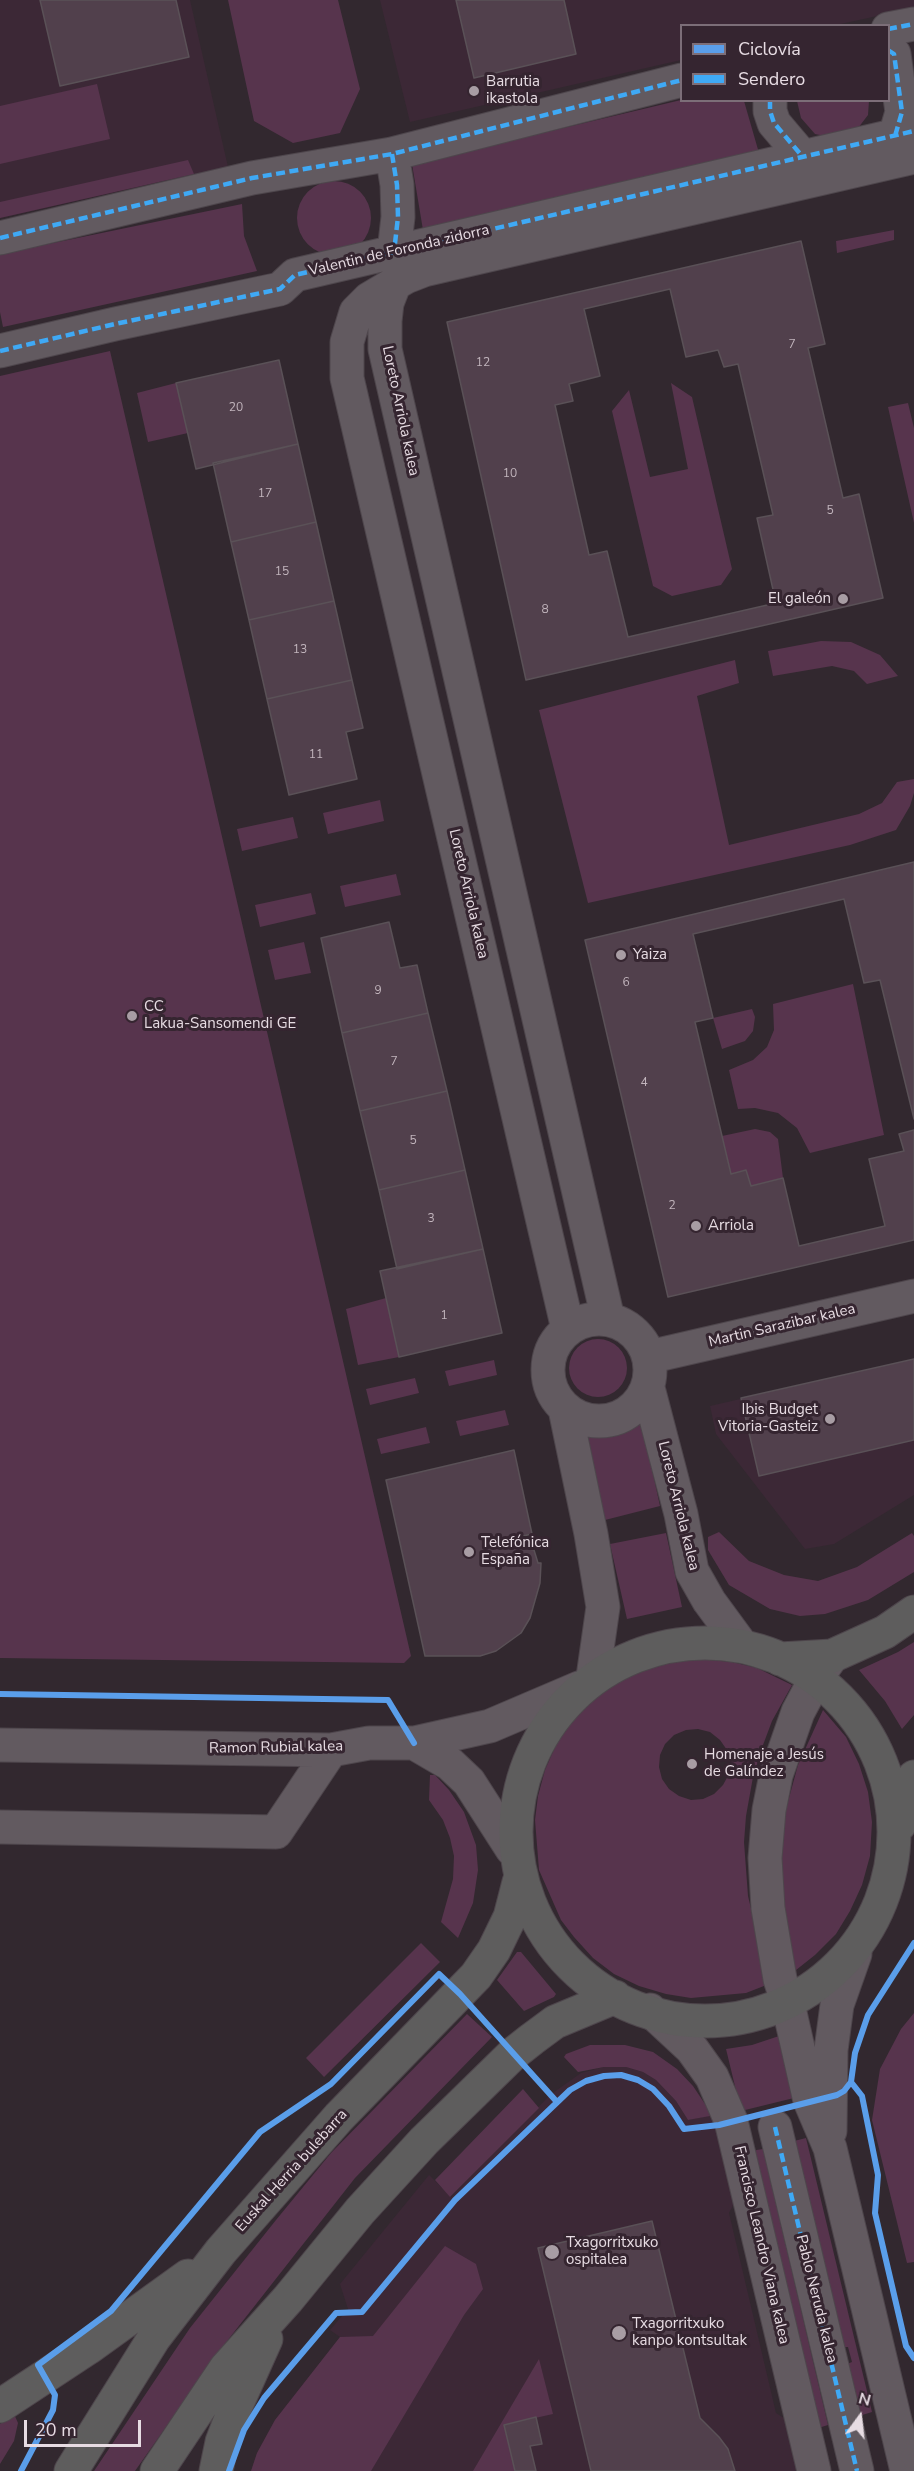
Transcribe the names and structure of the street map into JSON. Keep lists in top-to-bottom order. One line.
{"streets":{"main road":["Euskal Herria bulebarra"],"street":["Valentin de Foronda zidorra","Loreto Arriola kalea","Martin Sarazibar kalea","Ramon Rubial kalea","Francisco Leandro Viana kalea","Pablo Neruda kalea"]},"crossings":[["Valentin de Foronda zidorra","Loreto Arriola kalea"],["Loreto Arriola kalea","Martin Sarazibar kalea"]],"places":["Barrutia ikastola","El galeón","Yaiza","CC Lakua-Sansomendi GE","Arriola","Ibis Budget Vitoria-Gasteiz","Telefónica España","Homenaje a Jesús de Galíndez","Txagorritxuko ospitalea","Txagorritxuko kanpo kontsultak"],"house_numbers":["7","12","20","10","17","5","15","8","13","11","6","9","7","4","5","2","3","1"],"legend":["Ciclovía","Sendero"],"scale_bar":"20 m","north":"top"}
